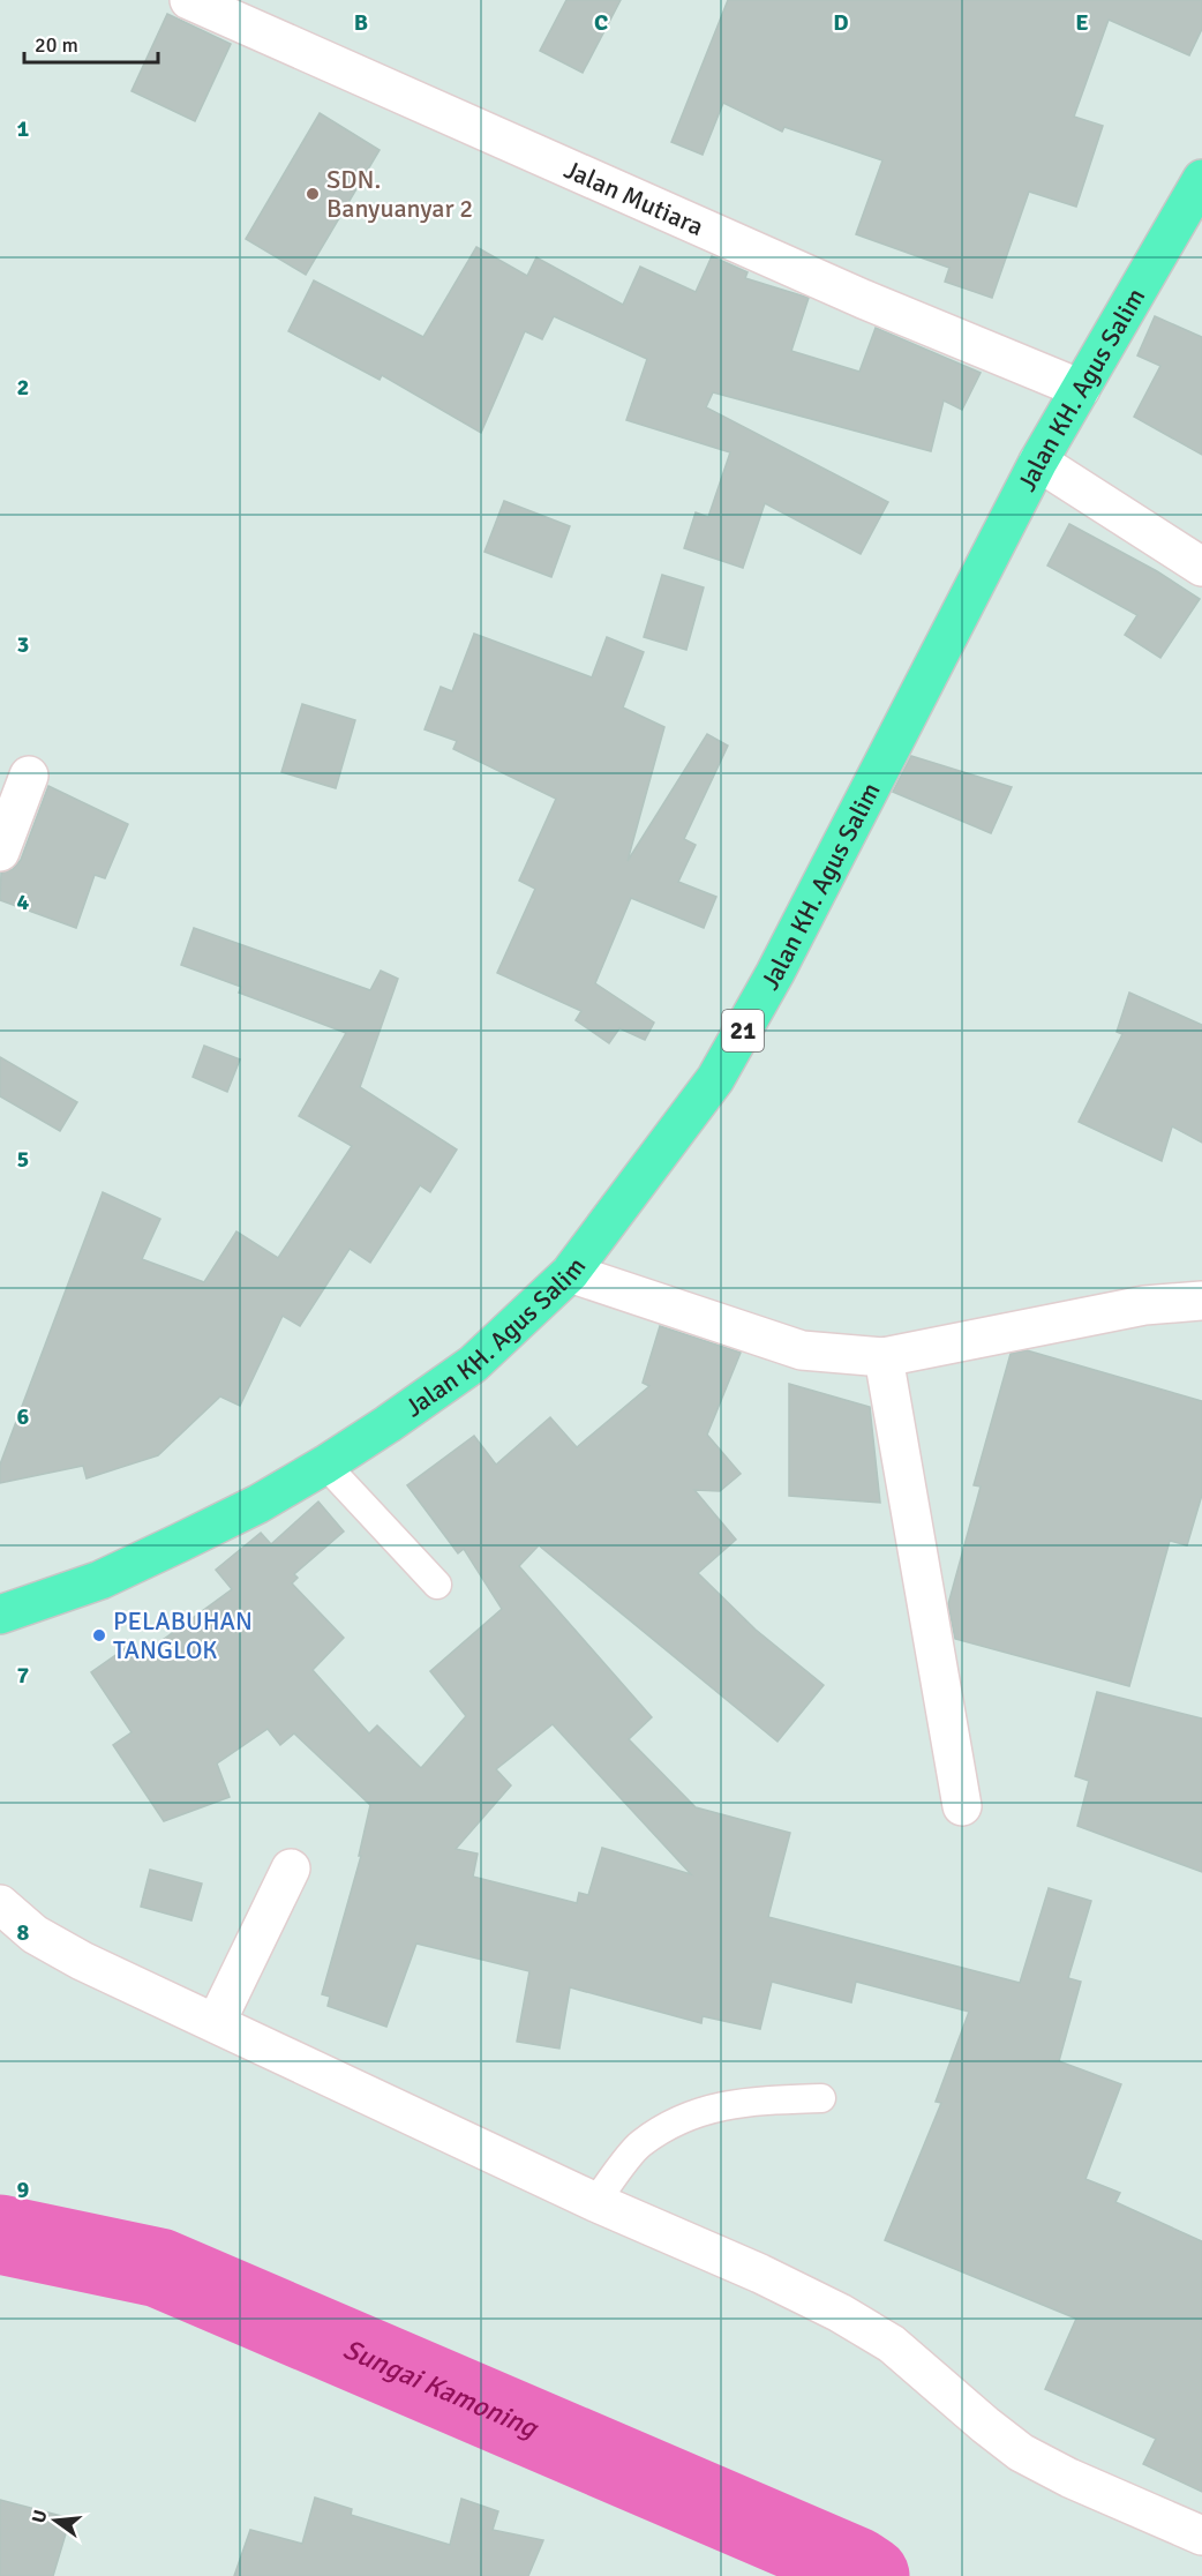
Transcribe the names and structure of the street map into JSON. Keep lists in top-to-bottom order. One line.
{"streets":{"highway":["Jalan KH. Agus Salim","21"],"street":["Jalan Mutiara"]},"crossings":[["Jalan Mutiara","Jalan KH. Agus Salim"]],"water":["Sungai Kamoning"],"places":["SDN. Banyuanyar 2","PELABUHAN TANGLOK"],"scale_bar":"20 m","north":"left","grid":{"columns":["B","C","D","E"],"rows":["1","2","3","4","5","6","7","8","9"]}}
